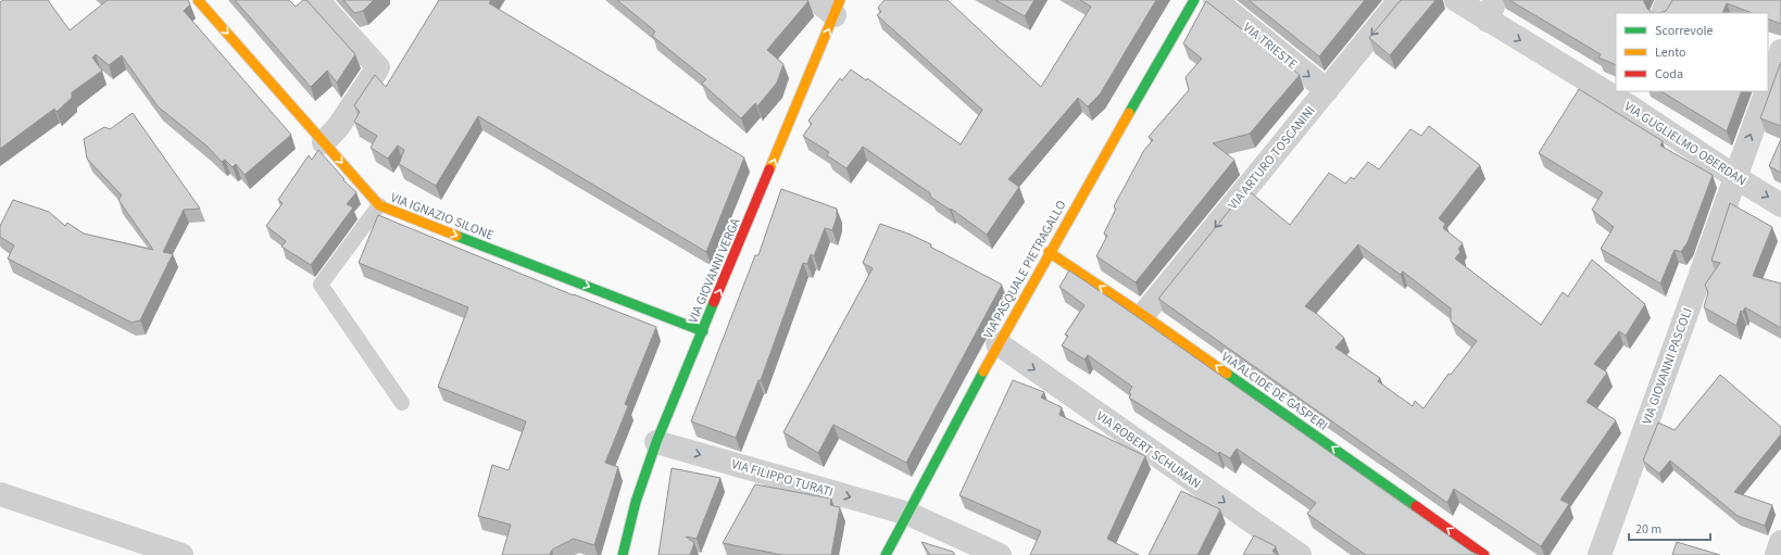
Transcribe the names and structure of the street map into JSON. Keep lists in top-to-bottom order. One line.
{"streets":{"street":["VIA TRIESTE","VIA GUGLIELMO OBERDAN","VIA ARTURO TOSCANINI","VIA IGNAZIO SILONE","VIA PASQUALE PIETRAGALLO","VIA GIOVANNI VERGA","VIA GIOVANNI PASCOLI","VIA ALCIDE DE GASPERI","VIA ROBERT SCHUMAN","VIA FILIPPO TURATI"]},"crossings":[["VIA TRIESTE","VIA ARTURO TOSCANINI"],["VIA GUGLIELMO OBERDAN","VIA GIOVANNI PASCOLI"],["VIA ARTURO TOSCANINI","VIA ALCIDE DE GASPERI"],["VIA IGNAZIO SILONE","VIA GIOVANNI VERGA"],["VIA PASQUALE PIETRAGALLO","VIA ALCIDE DE GASPERI"],["VIA PASQUALE PIETRAGALLO","VIA ROBERT SCHUMAN"],["VIA PASQUALE PIETRAGALLO","VIA FILIPPO TURATI"],["VIA GIOVANNI VERGA","VIA FILIPPO TURATI"]],"one_way":["VIA TRIESTE","VIA GUGLIELMO OBERDAN","VIA ARTURO TOSCANINI","VIA IGNAZIO SILONE","VIA GIOVANNI VERGA","VIA ALCIDE DE GASPERI","VIA ROBERT SCHUMAN","VIA FILIPPO TURATI"],"legend":["Scorrevole","Lento","Coda"],"scale_bar":"20 m"}
